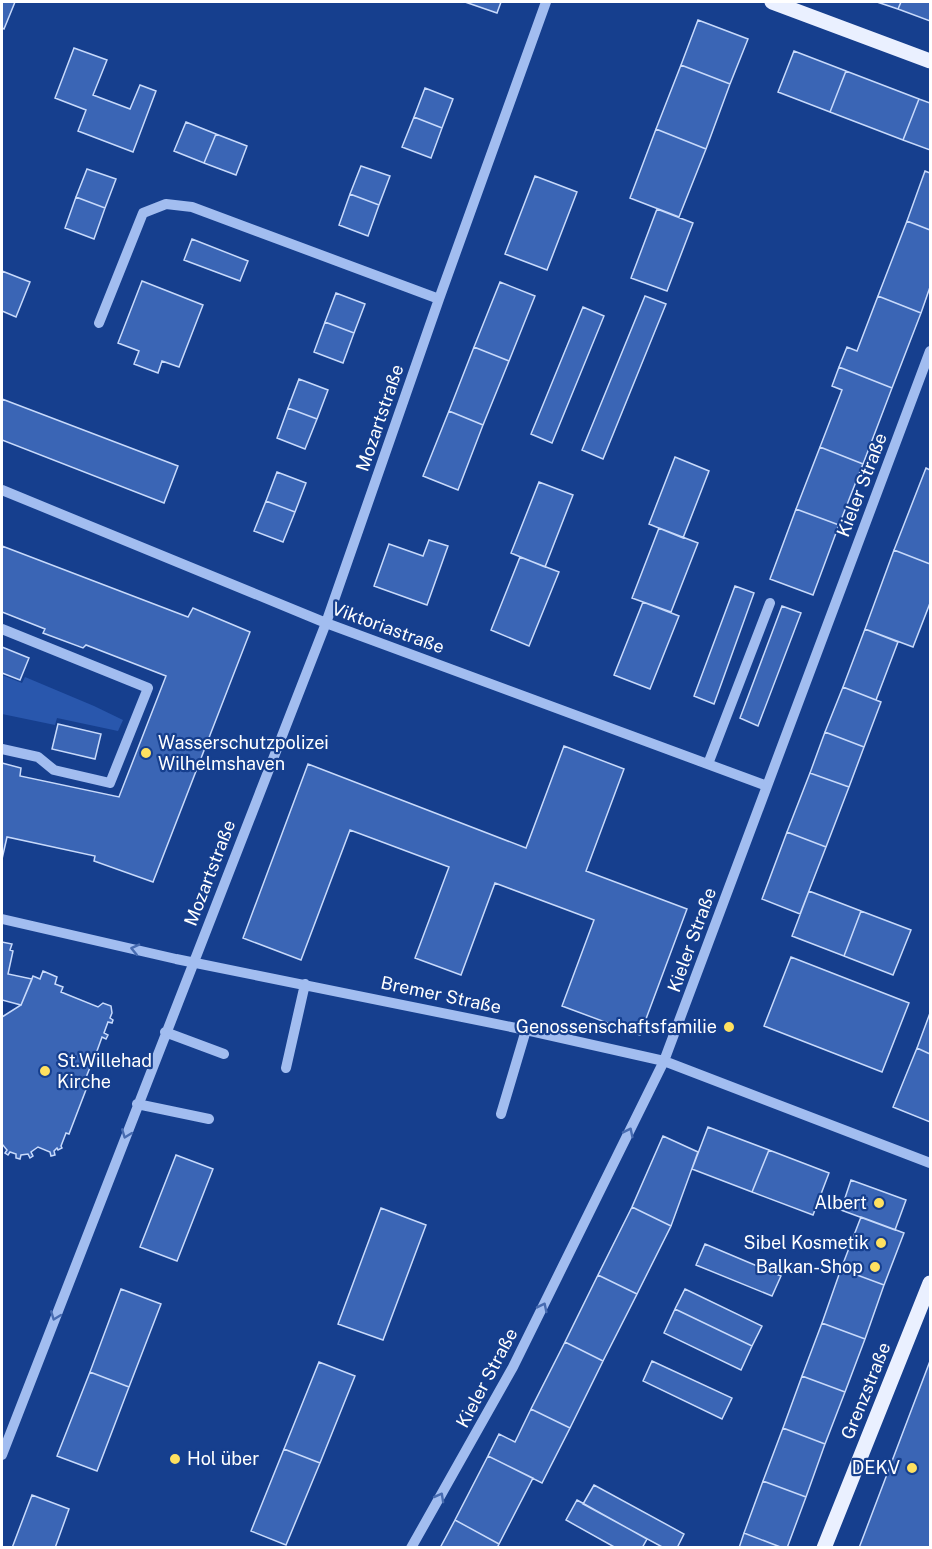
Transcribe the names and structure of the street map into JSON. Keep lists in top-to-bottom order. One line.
{"streets":{"main road":["Grenzstraße"],"street":["Mozartstraße","Kieler Straße","Viktoriastraße","Bremer Straße"]},"crossings":[["Mozartstraße","Viktoriastraße"],["Mozartstraße","Bremer Straße"],["Kieler Straße","Viktoriastraße"],["Kieler Straße","Bremer Straße"]],"one_way":["Kieler Straße"],"places":["Wasserschutzpolizei Wilhelmshaven","Genossenschaftsfamilie","St.Willehad Kirche","Albert","Sibel Kosmetik","Balkan-Shop","Hol über","DEKV"]}
